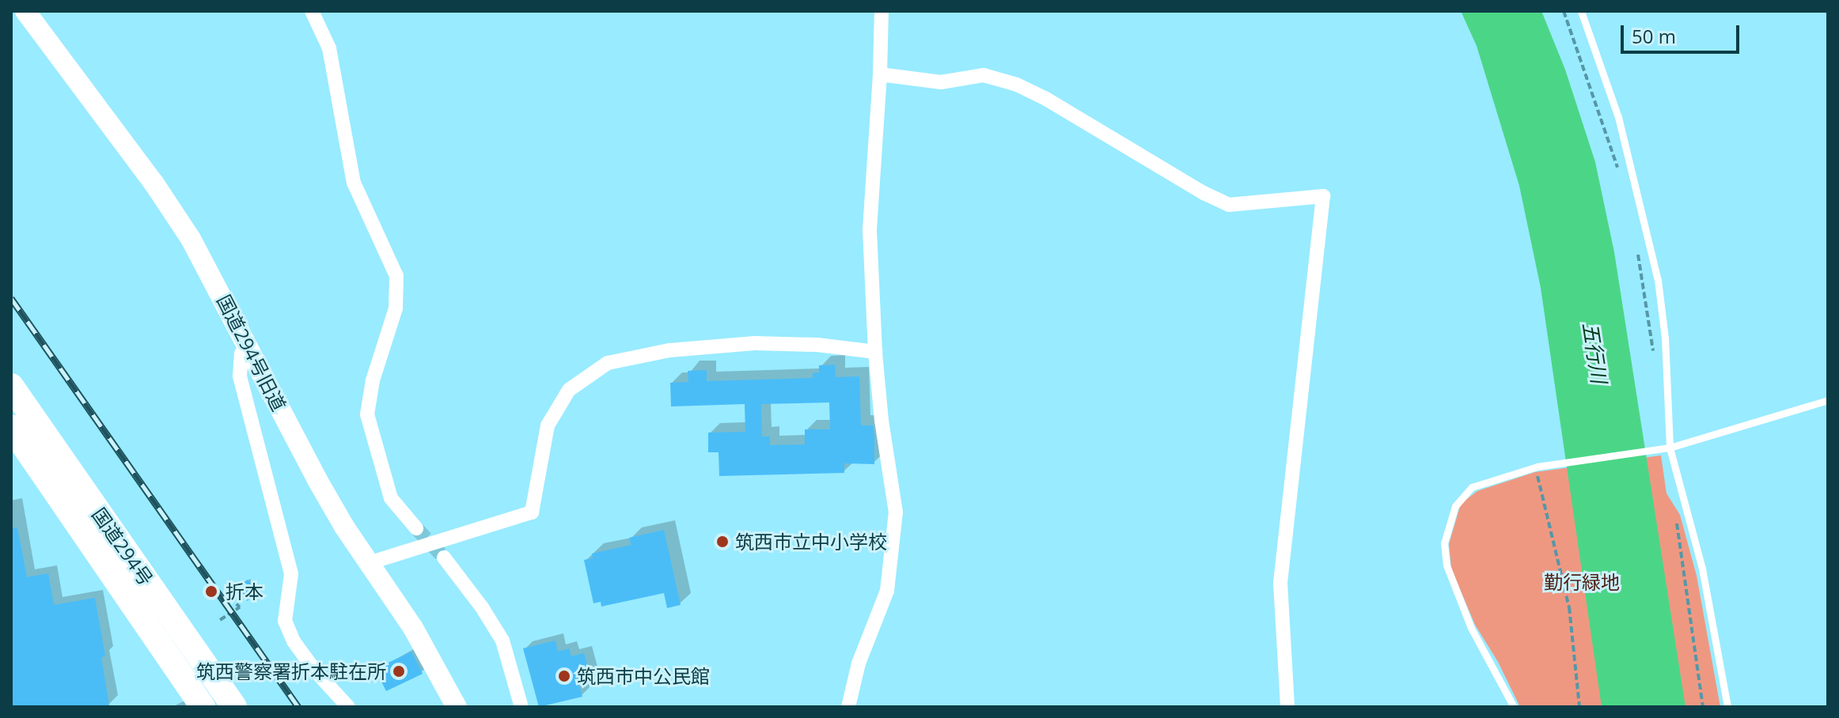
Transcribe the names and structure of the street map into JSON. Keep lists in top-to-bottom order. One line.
{"streets":{"highway":["国道294号"],"street":["国道294号旧道"]},"water":["五行川"],"parks":["勤行緑地"],"places":["筑西市立中小学校","折本","筑西警察署折本駐在所","筑西市中公民館"],"scale_bar":"50 m"}
